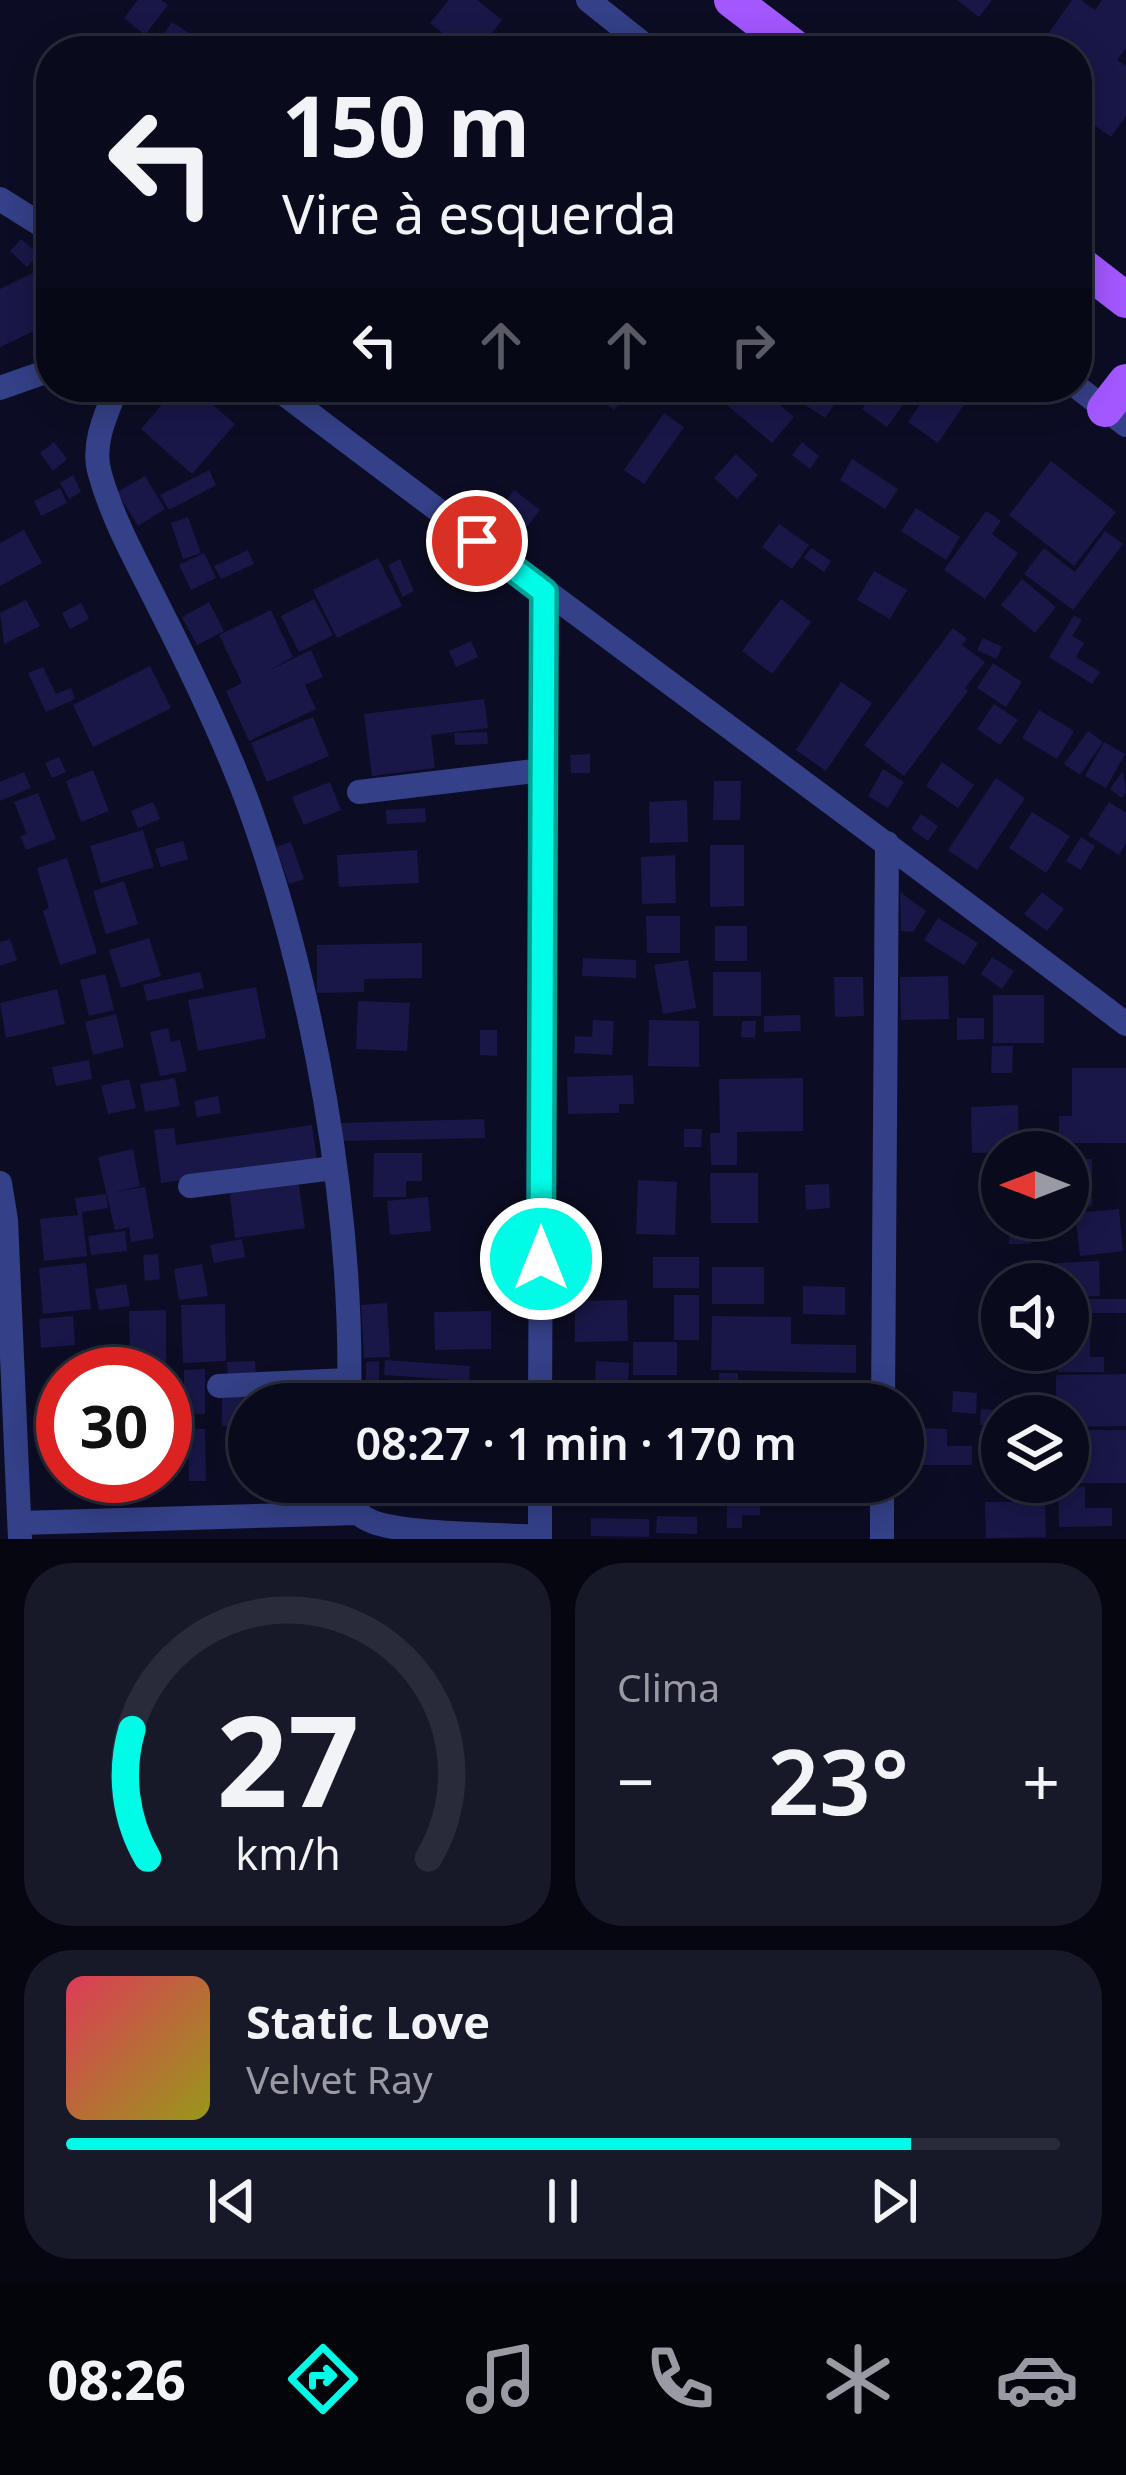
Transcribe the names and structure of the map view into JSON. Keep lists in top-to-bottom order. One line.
{"north":"left","page":{"turn":["150 m","Vire à esquerda"],"limit":"30","trip":"08:27 · 1 min · 170 m","tile":"Clima","heat":["−","23°","+"],"song":["Static Love","Velvet Ray"],"tabs":"08:26","gauge":["27","km/h"]}}
